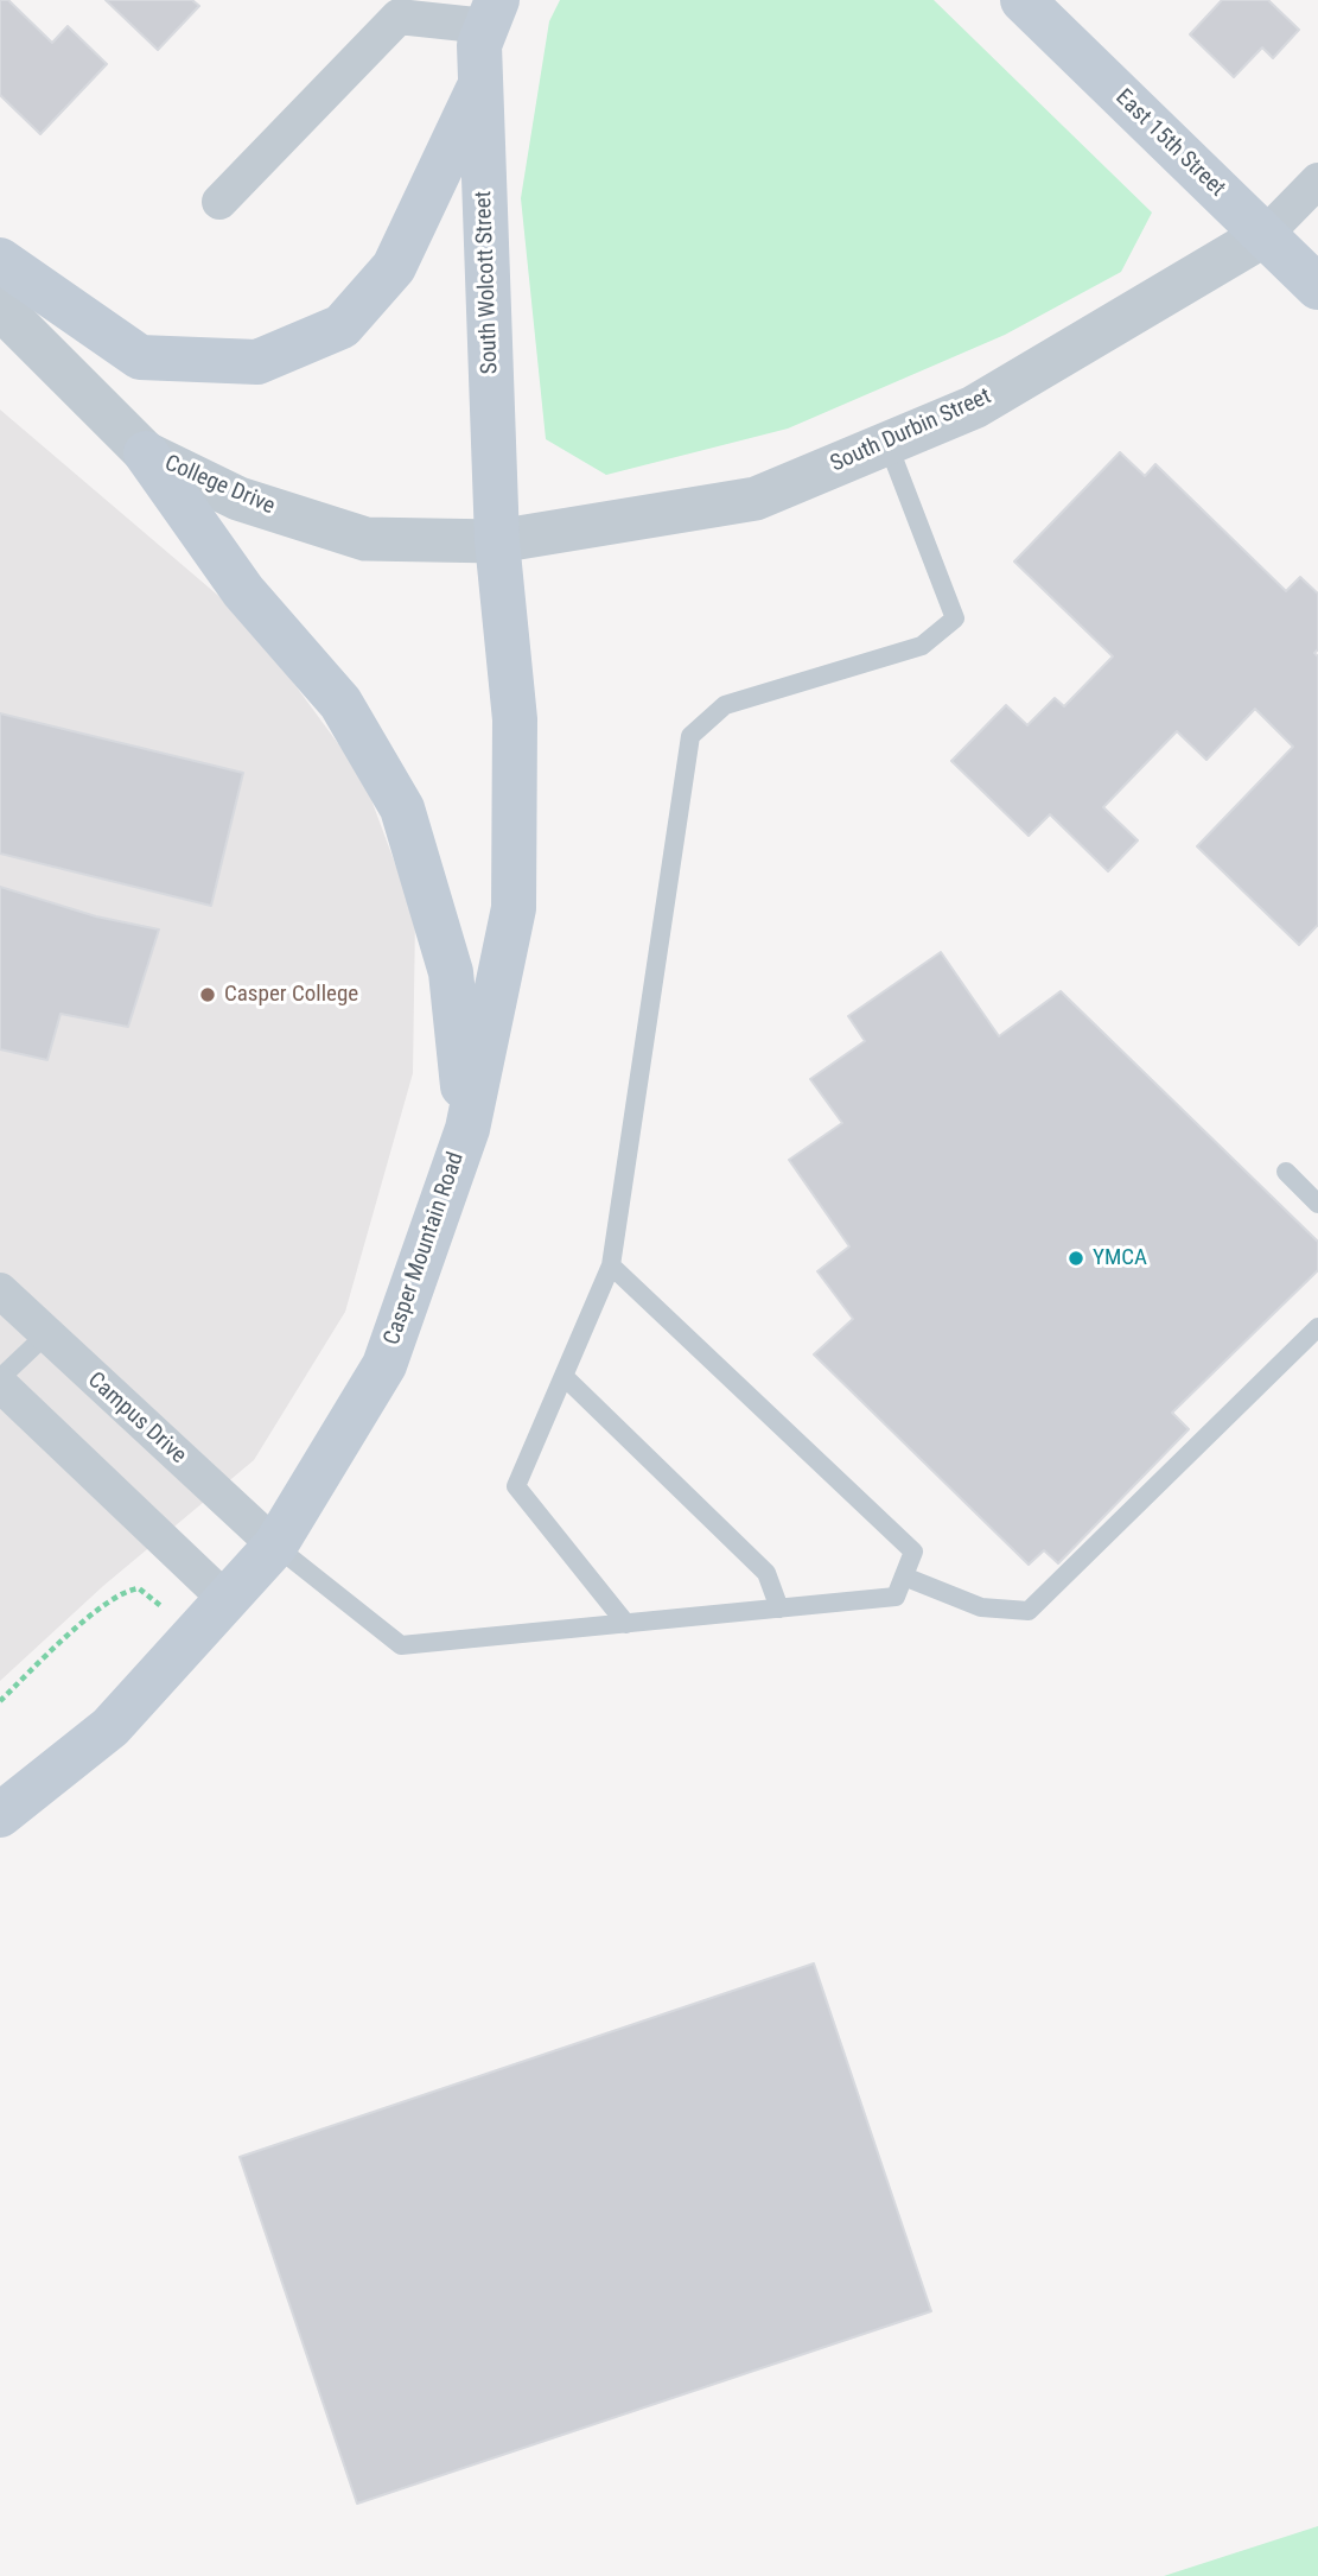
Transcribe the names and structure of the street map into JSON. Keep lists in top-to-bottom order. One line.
{"streets":{"main road":["East 15th Street","South Wolcott Street","Casper Mountain Road"],"street":["South Durbin Street","College Drive","Campus Drive"]},"crossings":[["East 15th Street","South Durbin Street"],["South Wolcott Street","South Durbin Street"],["South Wolcott Street","College Drive"],["South Wolcott Street","Casper Mountain Road"],["South Durbin Street","College Drive"],["South Durbin Street","Casper Mountain Road"],["College Drive","Casper Mountain Road"],["Casper Mountain Road","Campus Drive"]],"places":["Casper College","YMCA"]}
